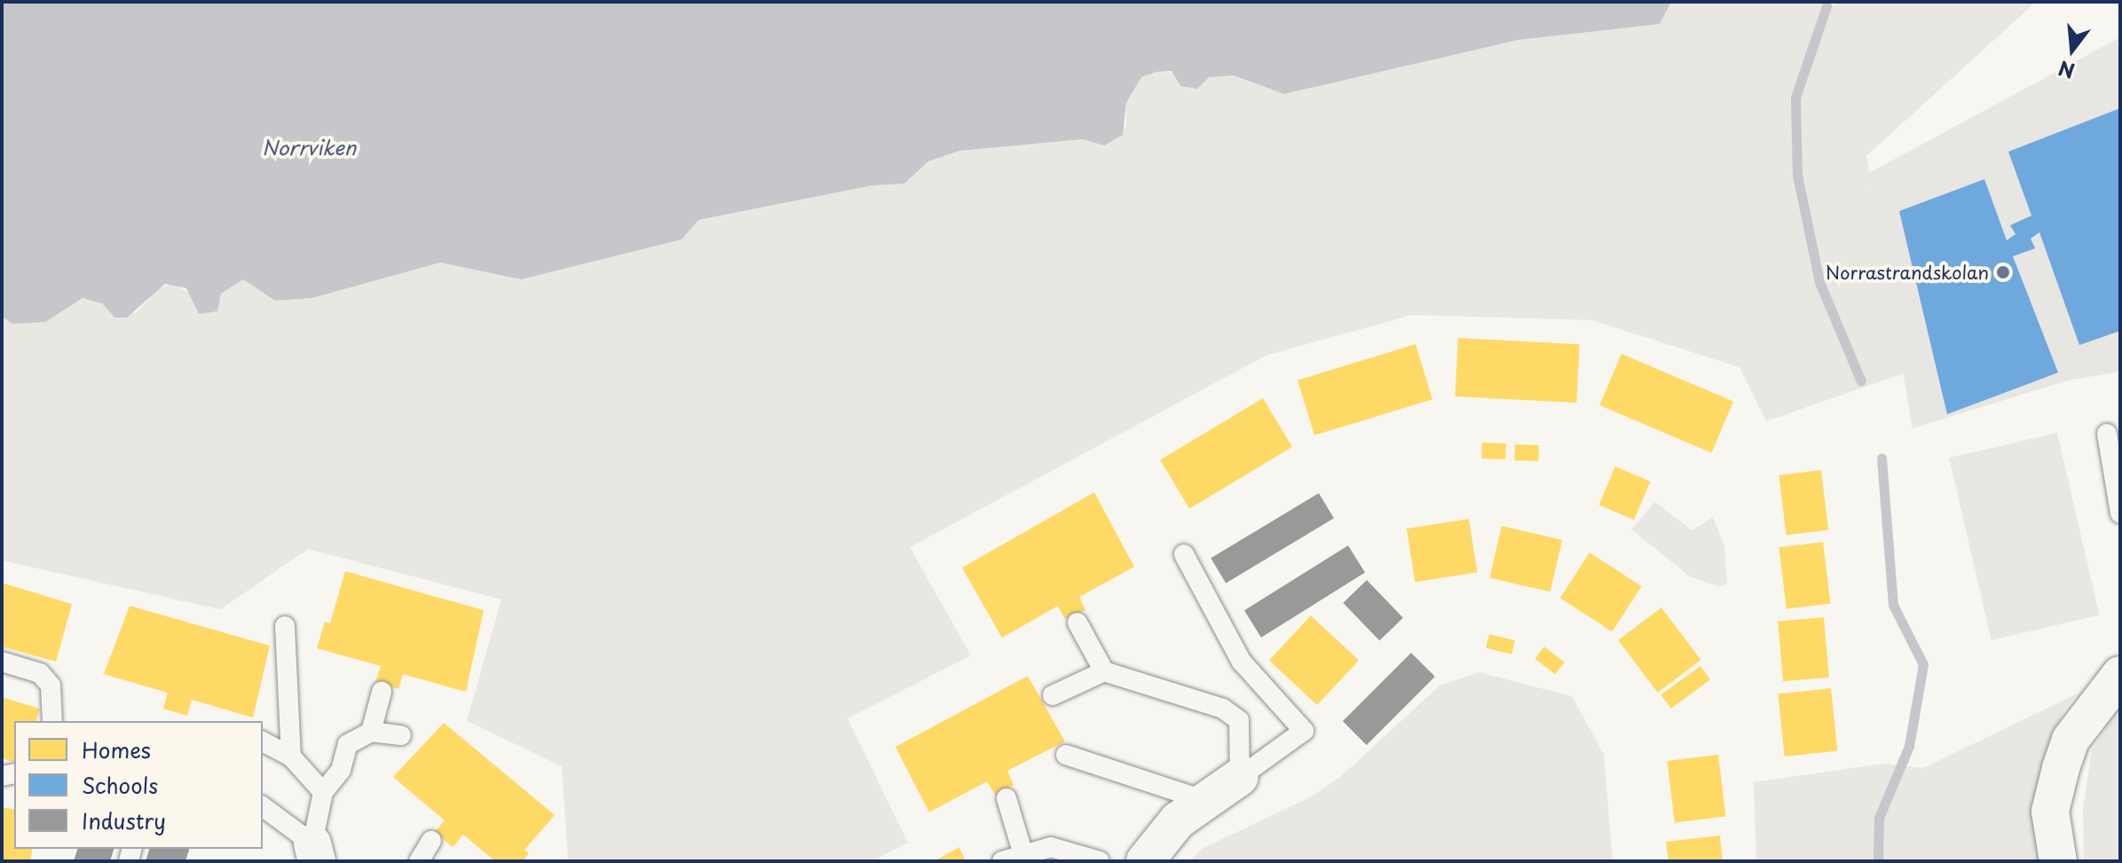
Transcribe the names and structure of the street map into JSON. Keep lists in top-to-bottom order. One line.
{"water":["Norrviken"],"places":["Norrastrandskolan"],"legend":["Homes","Schools","Industry"],"north":"bottom"}
